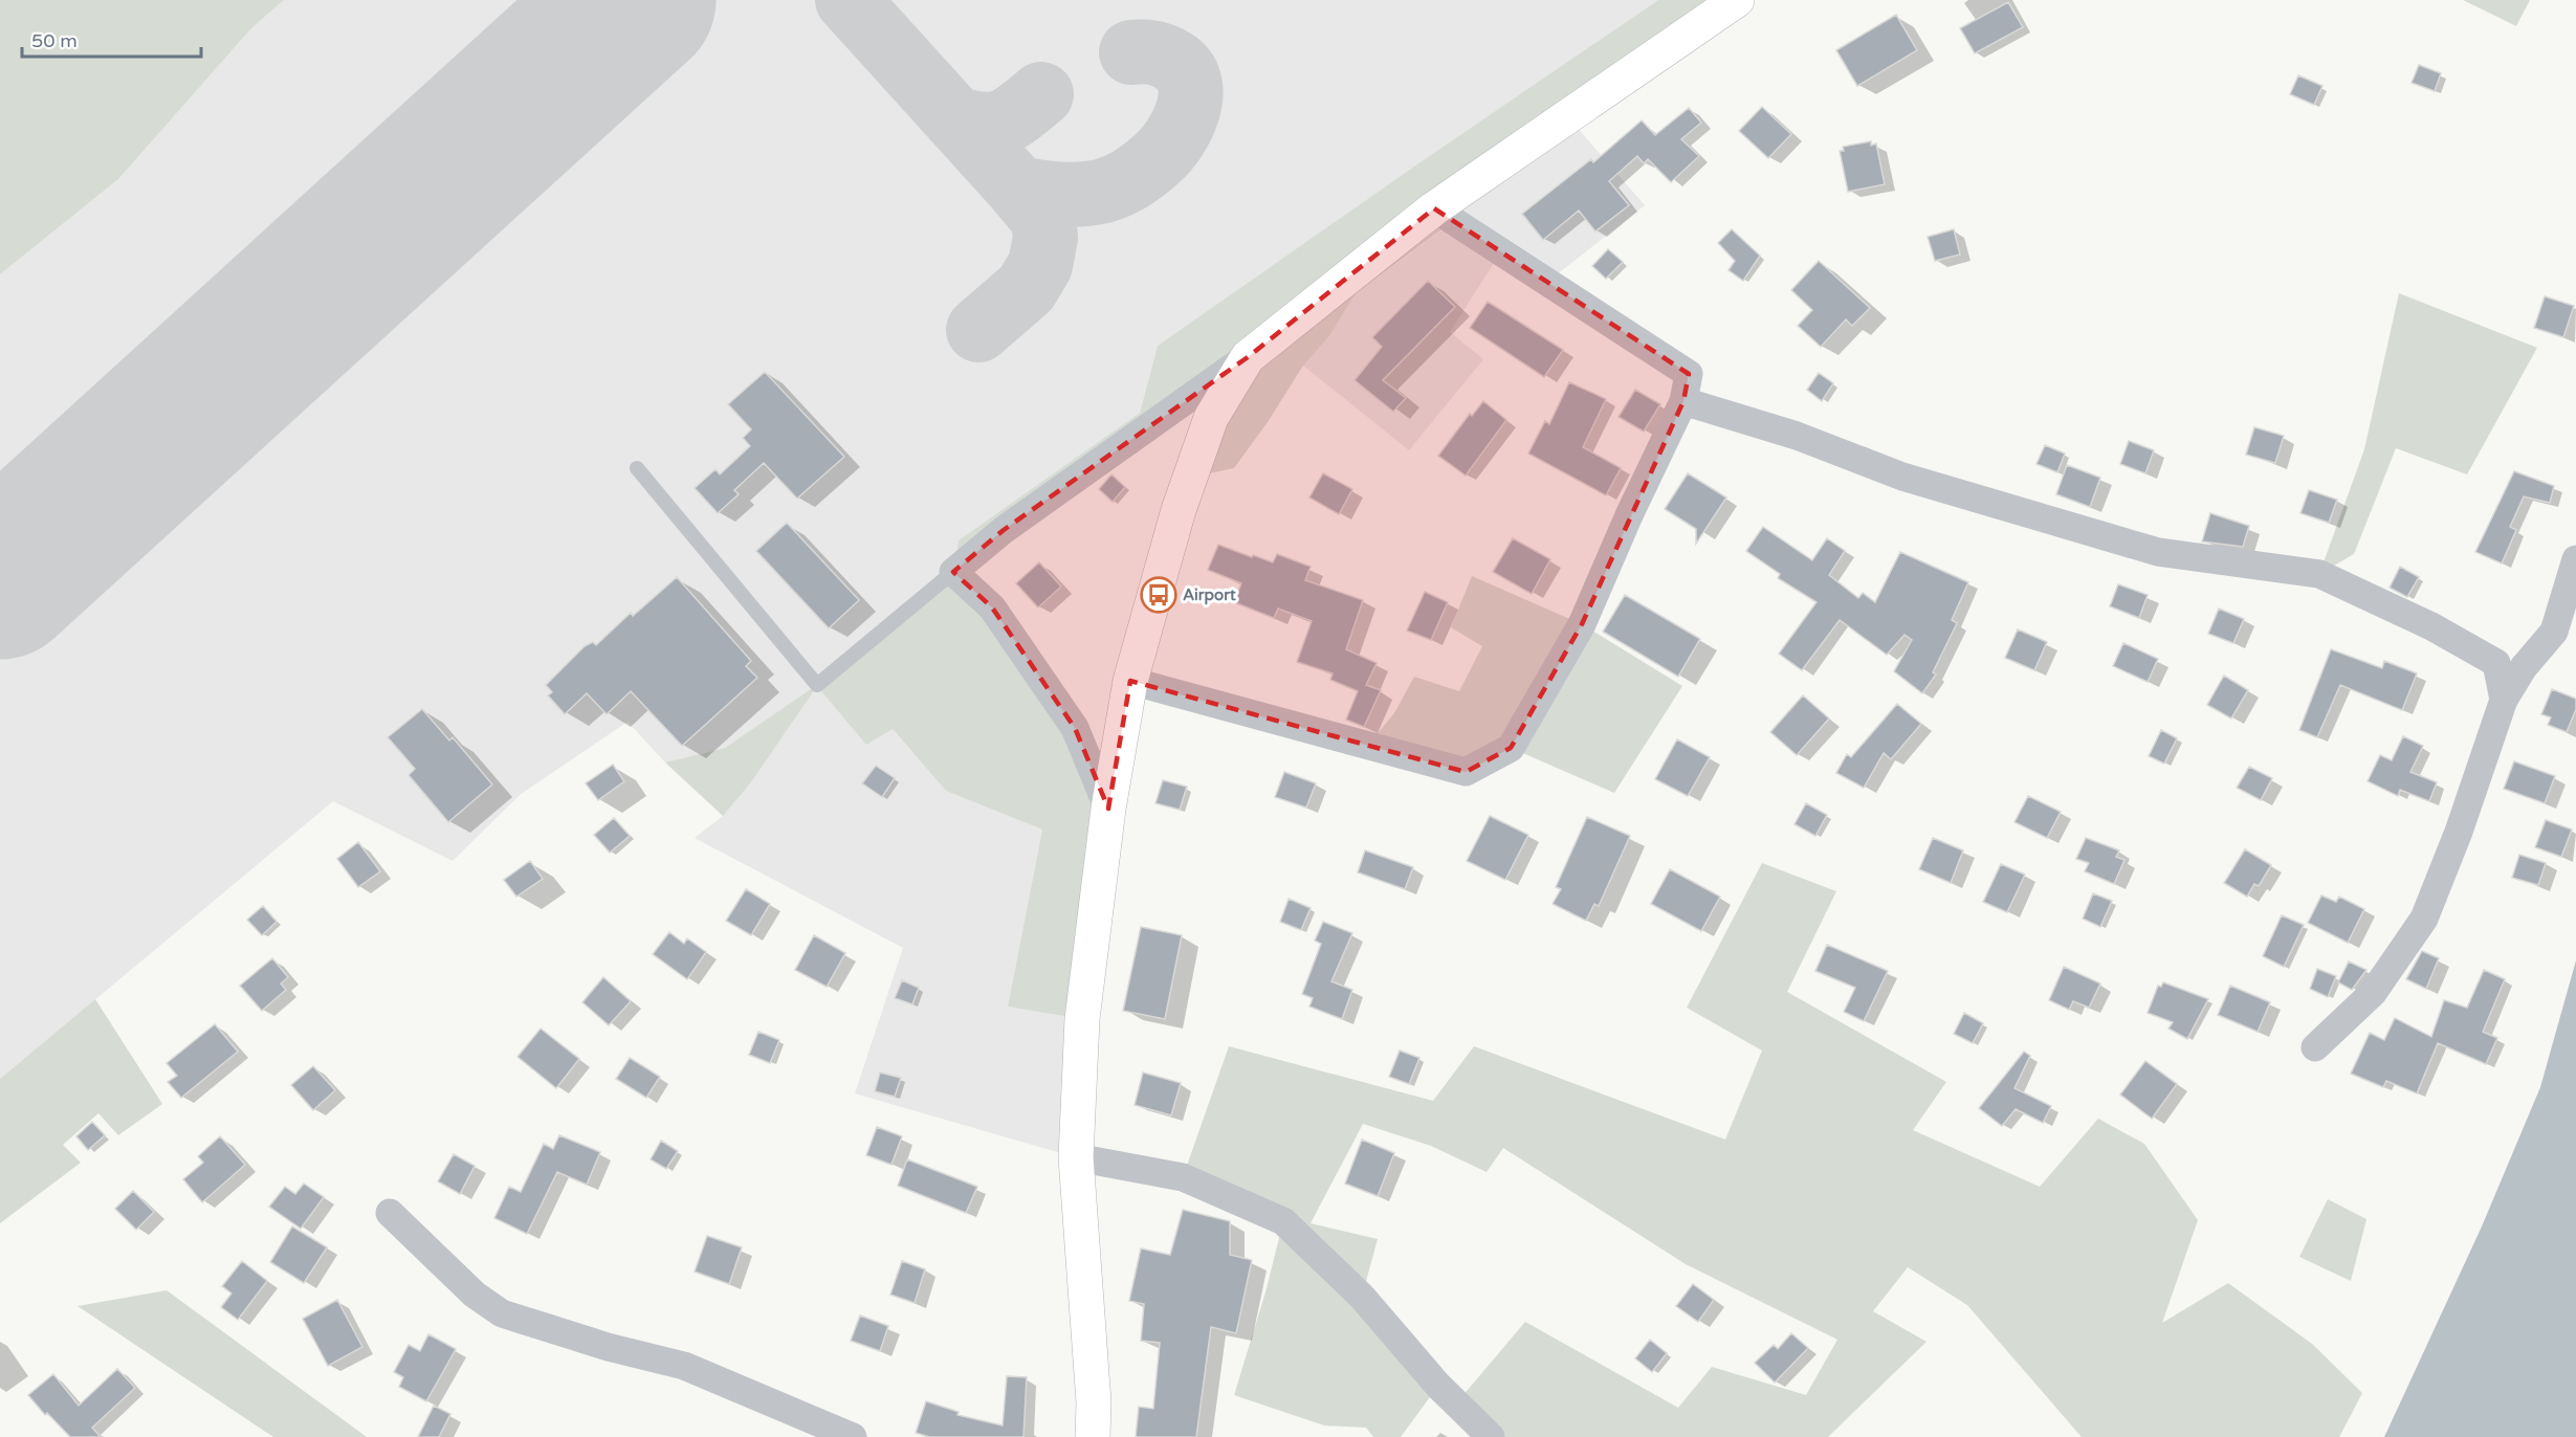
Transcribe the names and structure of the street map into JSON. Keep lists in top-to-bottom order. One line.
{"places":{"bus stop":["Airport"]},"scale_bar":"50 m"}
